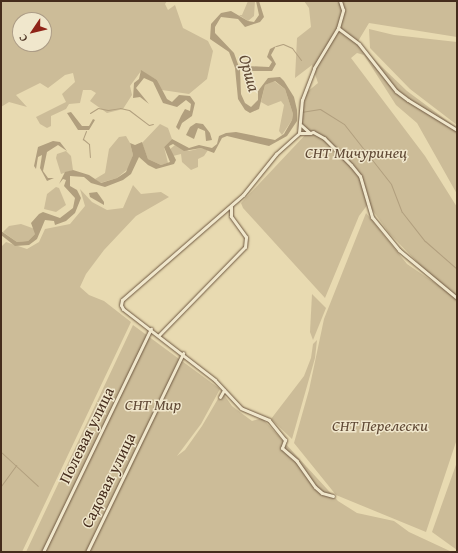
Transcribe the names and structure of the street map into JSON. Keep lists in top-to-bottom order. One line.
{"streets":{"street":["Полевая улица","Садовая улица"]},"water":["Орша"],"parks":["СНТ Мичуринец","СНТ Мир","СНТ Перелески"],"north":"bottom left"}
